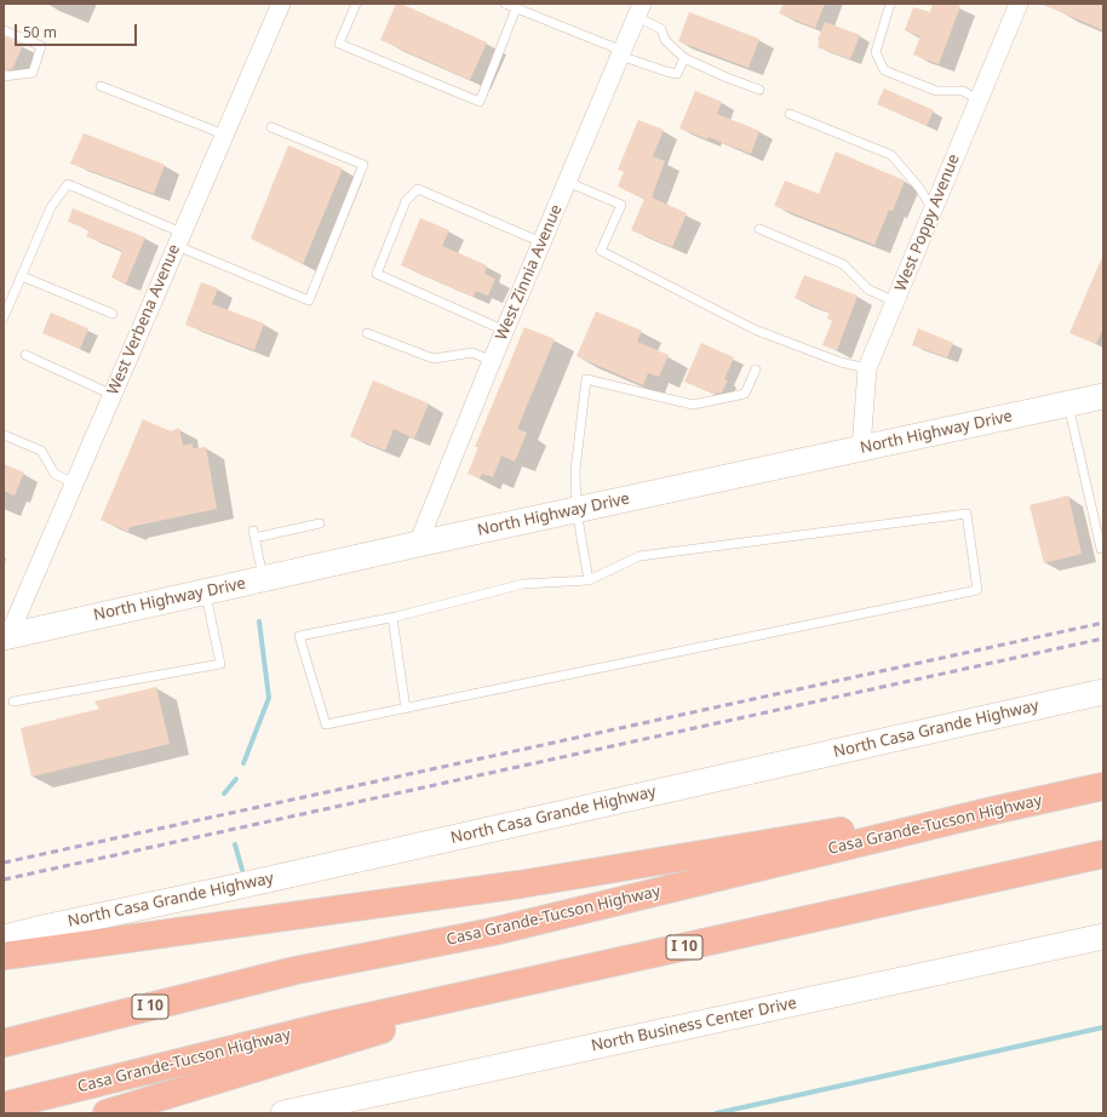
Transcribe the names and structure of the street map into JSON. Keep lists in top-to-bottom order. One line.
{"streets":{"highway":["Casa Grande-Tucson Highway","I 10"],"main road":["North Highway Drive","North Casa Grande Highway","North Business Center Drive"],"street":["West Poppy Avenue","West Zinnia Avenue","West Verbena Avenue"]},"crossings":[["West Poppy Avenue","North Highway Drive"],["West Zinnia Avenue","North Highway Drive"],["West Verbena Avenue","North Highway Drive"]],"scale_bar":"50 m"}
